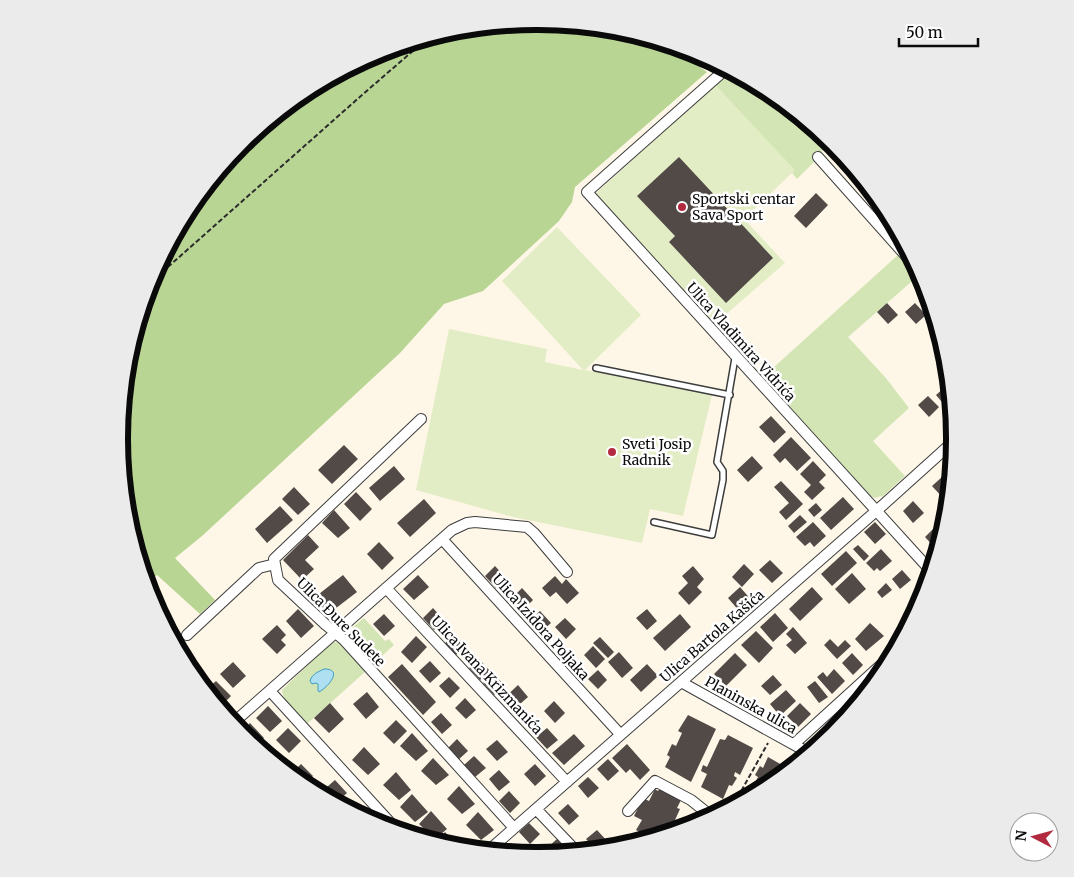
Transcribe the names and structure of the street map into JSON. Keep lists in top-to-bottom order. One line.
{"streets":{"street":["Ulica Vladimira Vidrića","Ulica Đure Sudete","Ulica Izidora Poljaka","Ulica Bartola Kašića","Ulica Ivana Krizmanića","Planinska ulica"]},"crossings":[["Ulica Vladimira Vidrića","Ulica Bartola Kašića"],["Ulica Đure Sudete","Ulica Bartola Kašića"],["Ulica Izidora Poljaka","Ulica Bartola Kašića"],["Ulica Bartola Kašića","Ulica Ivana Krizmanića"],["Ulica Bartola Kašića","Planinska ulica"]],"places":["Sportski centar Sava Sport","Sveti Josip Radnik"],"scale_bar":"50 m","north":"left"}
